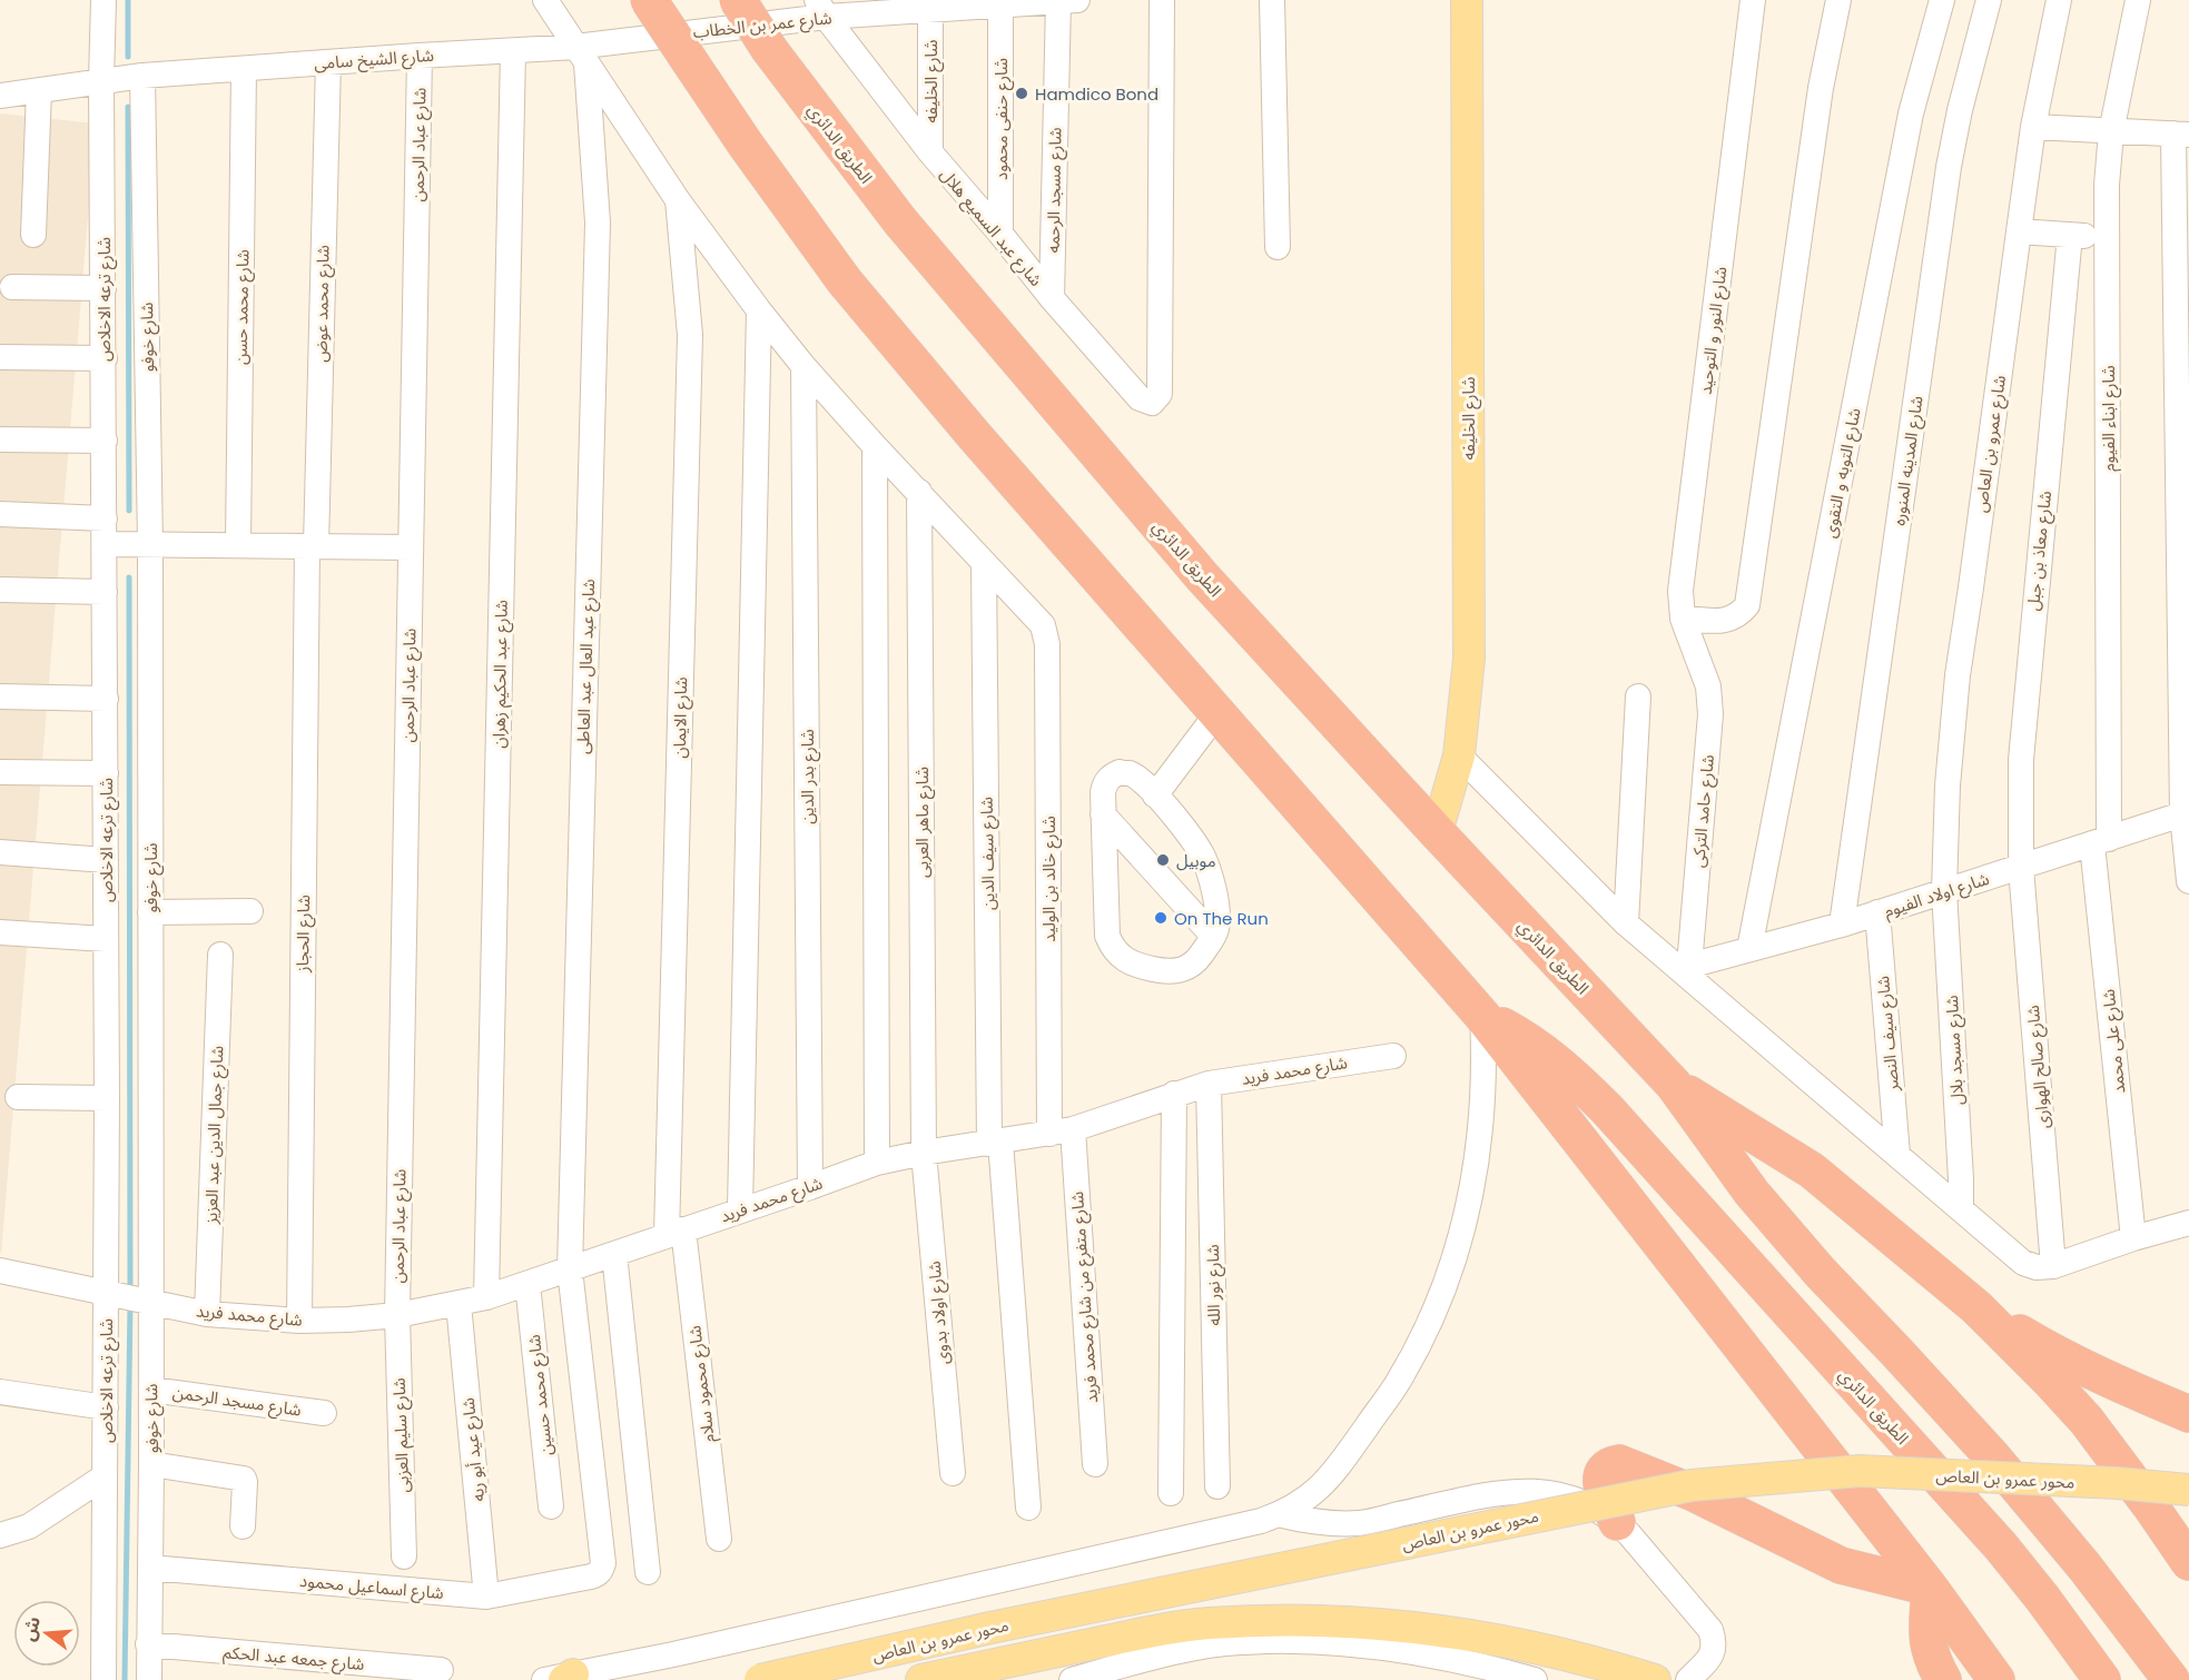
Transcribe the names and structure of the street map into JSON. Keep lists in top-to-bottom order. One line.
{"streets":{"highway":["الطريق الدائري"],"main road":["شارع الخليفه","محور عمرو بن العاص"],"street":["شارع عمر بن الخطاب","شارع الشيخ سامى","شارع حنفى محمود","شارع عباد الرحمن","شارع مسجد الرحمه","شارع عبد السميع هلال","شارع ترعه الاخلاص","شارع محمد عوض","شارع محمد حسن","شارع النور و التوحيد","شارع خوفو","شارع ابناء الفيوم","شارع عمرو بن العاص","شارع المدينه المنوره","شارع التوبه و التقوى","شارع معاذ بن جبل","شارع عبد العال عبد العاطى","شارع عبد الحكيم زهران","شارع الايمان","شارع بدر الدين","شارع حامد التركى","شارع ماهر العربى","شارع سيف الدين","شارع خالد بن الوليد","شارع اولاد الفيوم","شارع الحجاز","شارع سيف النصر","شارع على محمد","شارع مسجد بلال","شارع صالح الهوارى","شارع محمد فريد","شارع جمال الدين عبد العزيز","شارع نور الله","شارع متفرع من شارع محمد فريد","شارع اولاد بدوى","شارع محمود سلام","شارع محمد حسين","شارع مسجد الرحمن","شارع سليم العزبى","شارع عيد أبو ريه","شارع اسماعيل محمود","شارع جمعه عبد الحكم"]},"crossings":[["شارع عمر بن الخطاب","شارع الشيخ سامى"],["شارع عمر بن الخطاب","شارع الخليفه"],["شارع عمر بن الخطاب","شارع حنفى محمود"],["شارع عمر بن الخطاب","شارع مسجد الرحمه"],["شارع عمر بن الخطاب","شارع عبد السميع هلال"],["شارع الشيخ سامى","شارع عباد الرحمن"],["شارع الشيخ سامى","شارع ترعه الاخلاص"],["شارع الشيخ سامى","شارع محمد عوض"],["شارع الشيخ سامى","شارع محمد حسن"],["شارع الشيخ سامى","شارع خوفو"],["شارع الشيخ سامى","شارع عبد العال عبد العاطى"],["شارع الشيخ سامى","شارع عبد الحكيم زهران"],["شارع الخليفه","الطريق الدائري"],["شارع الخليفه","شارع عبد السميع هلال"],["شارع حنفى محمود","شارع عبد السميع هلال"],["شارع عباد الرحمن","شارع محمد فريد"],["شارع عباد الرحمن","شارع سليم العزبى"],["شارع مسجد الرحمه","شارع عبد السميع هلال"],["شارع ترعه الاخلاص","شارع محمد فريد"],["شارع محمد عوض","شارع الحجاز"],["شارع النور و التوحيد","شارع حامد التركى"],["شارع خوفو","شارع محمد فريد"],["شارع خوفو","شارع مسجد الرحمن"],["شارع خوفو","شارع اسماعيل محمود"],["شارع خوفو","شارع جمعه عبد الحكم"],["شارع ابناء الفيوم","شارع اولاد الفيوم"],["شارع ابناء الفيوم","شارع على محمد"],["شارع عمرو بن العاص","شارع اولاد الفيوم"],["شارع عمرو بن العاص","شارع مسجد بلال"],["شارع المدينه المنوره","شارع اولاد الفيوم"],["شارع التوبه و التقوى","شارع اولاد الفيوم"],["شارع معاذ بن جبل","شارع اولاد الفيوم"],["شارع معاذ بن جبل","شارع صالح الهوارى"],["شارع عبد العال عبد العاطى","شارع محمد فريد"],["شارع عبد العال عبد العاطى","شارع اسماعيل محمود"],["شارع عبد الحكيم زهران","شارع محمد فريد"],["شارع الايمان","شارع محمد فريد"],["شارع الايمان","شارع محمود سلام"],["شارع بدر الدين","شارع محمد فريد"],["شارع حامد التركى","شارع اولاد الفيوم"],["شارع ماهر العربى","شارع محمد فريد"],["شارع ماهر العربى","شارع اولاد بدوى"],["شارع سيف الدين","شارع خالد بن الوليد"],["شارع سيف الدين","شارع محمد فريد"],["شارع خالد بن الوليد","شارع محمد فريد"],["شارع خالد بن الوليد","شارع متفرع من شارع محمد فريد"],["شارع اولاد الفيوم","شارع سيف النصر"],["شارع اولاد الفيوم","شارع على محمد"],["شارع اولاد الفيوم","شارع مسجد بلال"],["شارع اولاد الفيوم","شارع صالح الهوارى"],["شارع الحجاز","شارع محمد فريد"],["شارع محمد فريد","شارع جمال الدين عبد العزيز"],["شارع محمد فريد","شارع نور الله"],["شارع محمد فريد","شارع متفرع من شارع محمد فريد"],["شارع محمد فريد","شارع اولاد بدوى"],["شارع محمد فريد","شارع محمود سلام"],["شارع محمد فريد","شارع محمد حسين"],["شارع محمد فريد","شارع سليم العزبى"],["شارع محمد فريد","شارع عيد أبو ريه"],["شارع عيد أبو ريه","شارع اسماعيل محمود"]],"places":["Hamdico Bond","موبيل","On The Run"],"north":"left"}
